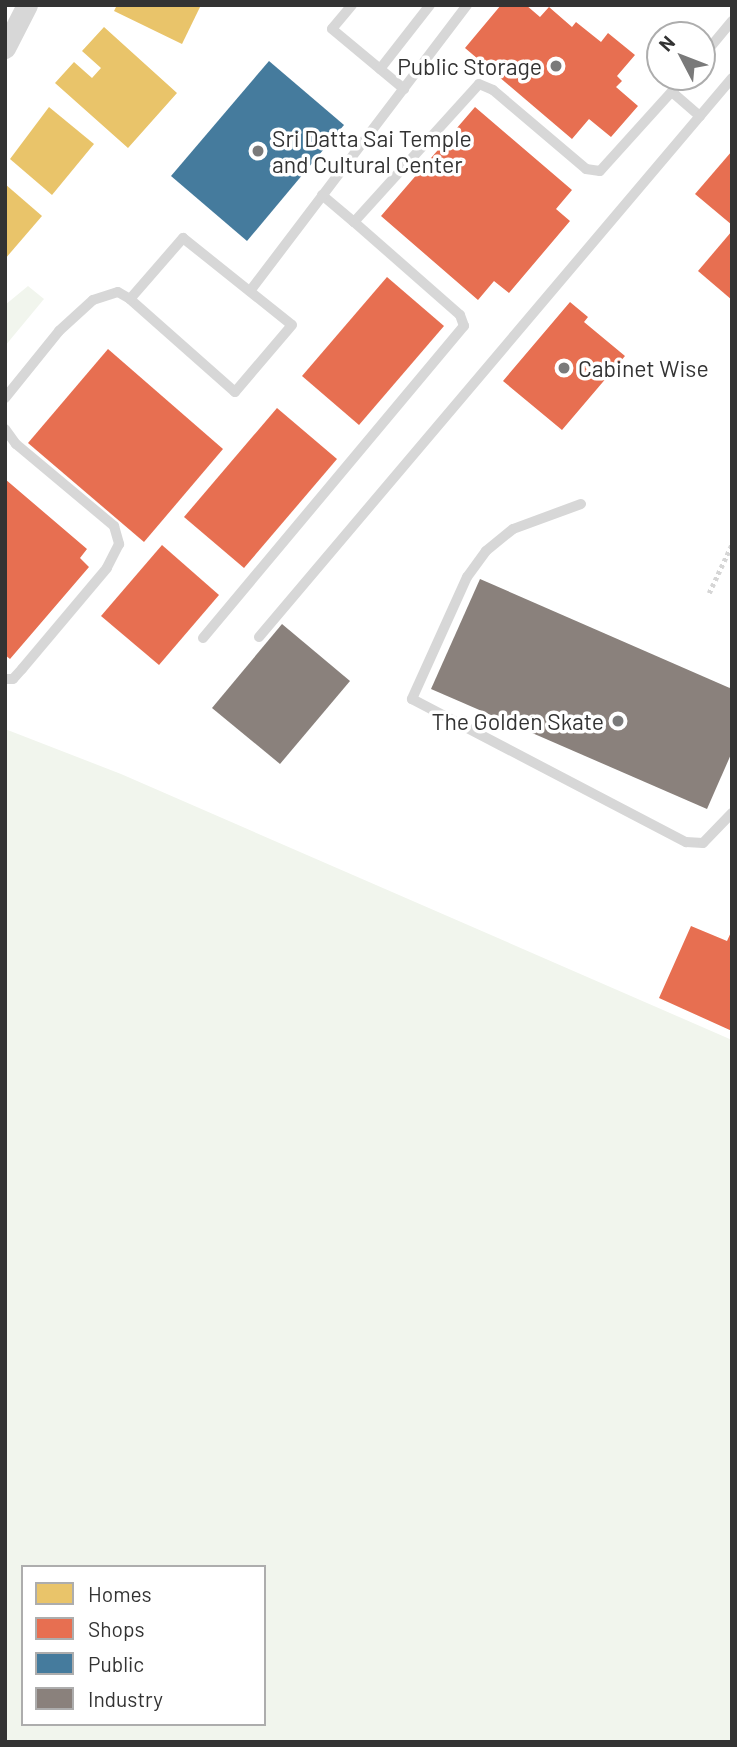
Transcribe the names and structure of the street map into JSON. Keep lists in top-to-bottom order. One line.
{"places":["Public Storage","Sri Datta Sai Temple and Cultural Center","Cabinet Wise","The Golden Skate"],"legend":["Homes","Shops","Public","Industry"],"north":"top left"}
